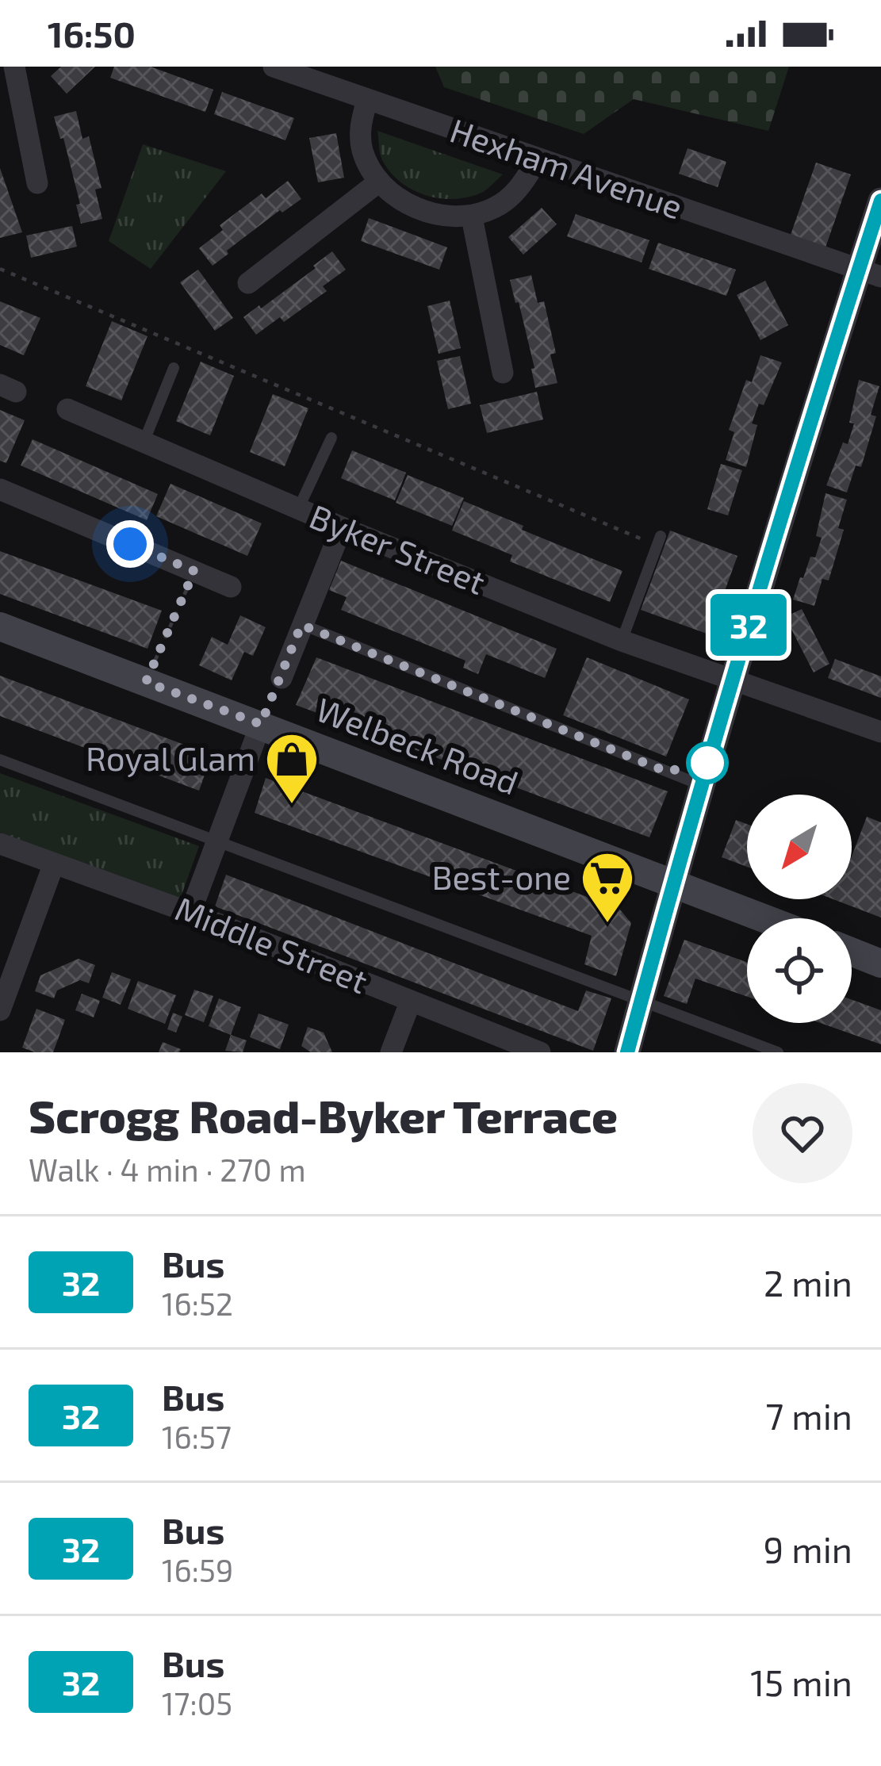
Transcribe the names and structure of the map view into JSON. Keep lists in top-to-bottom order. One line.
{"streets":{"main road":["Welbeck Road"],"street":["Hexham Avenue","Byker Street","Middle Street"]},"places":{"shop":["Royal Glam"],"supermarket":["Best-one"]},"lines":["bus line 32"],"north":"bottom left","page":{"status":"16:50","on_map":"32","heading":["Scrogg Road-Byker Terrace","Walk · 4 min · 270 m"],"list":[{"mark":"32","name":"Bus","note":"16:52","value":"2 min"},{"mark":"32","name":"Bus","note":"16:57","value":"7 min"},{"mark":"32","name":"Bus","note":"16:59","value":"9 min"},{"mark":"32","name":"Bus","note":"17:05","value":"15 min"}]}}
